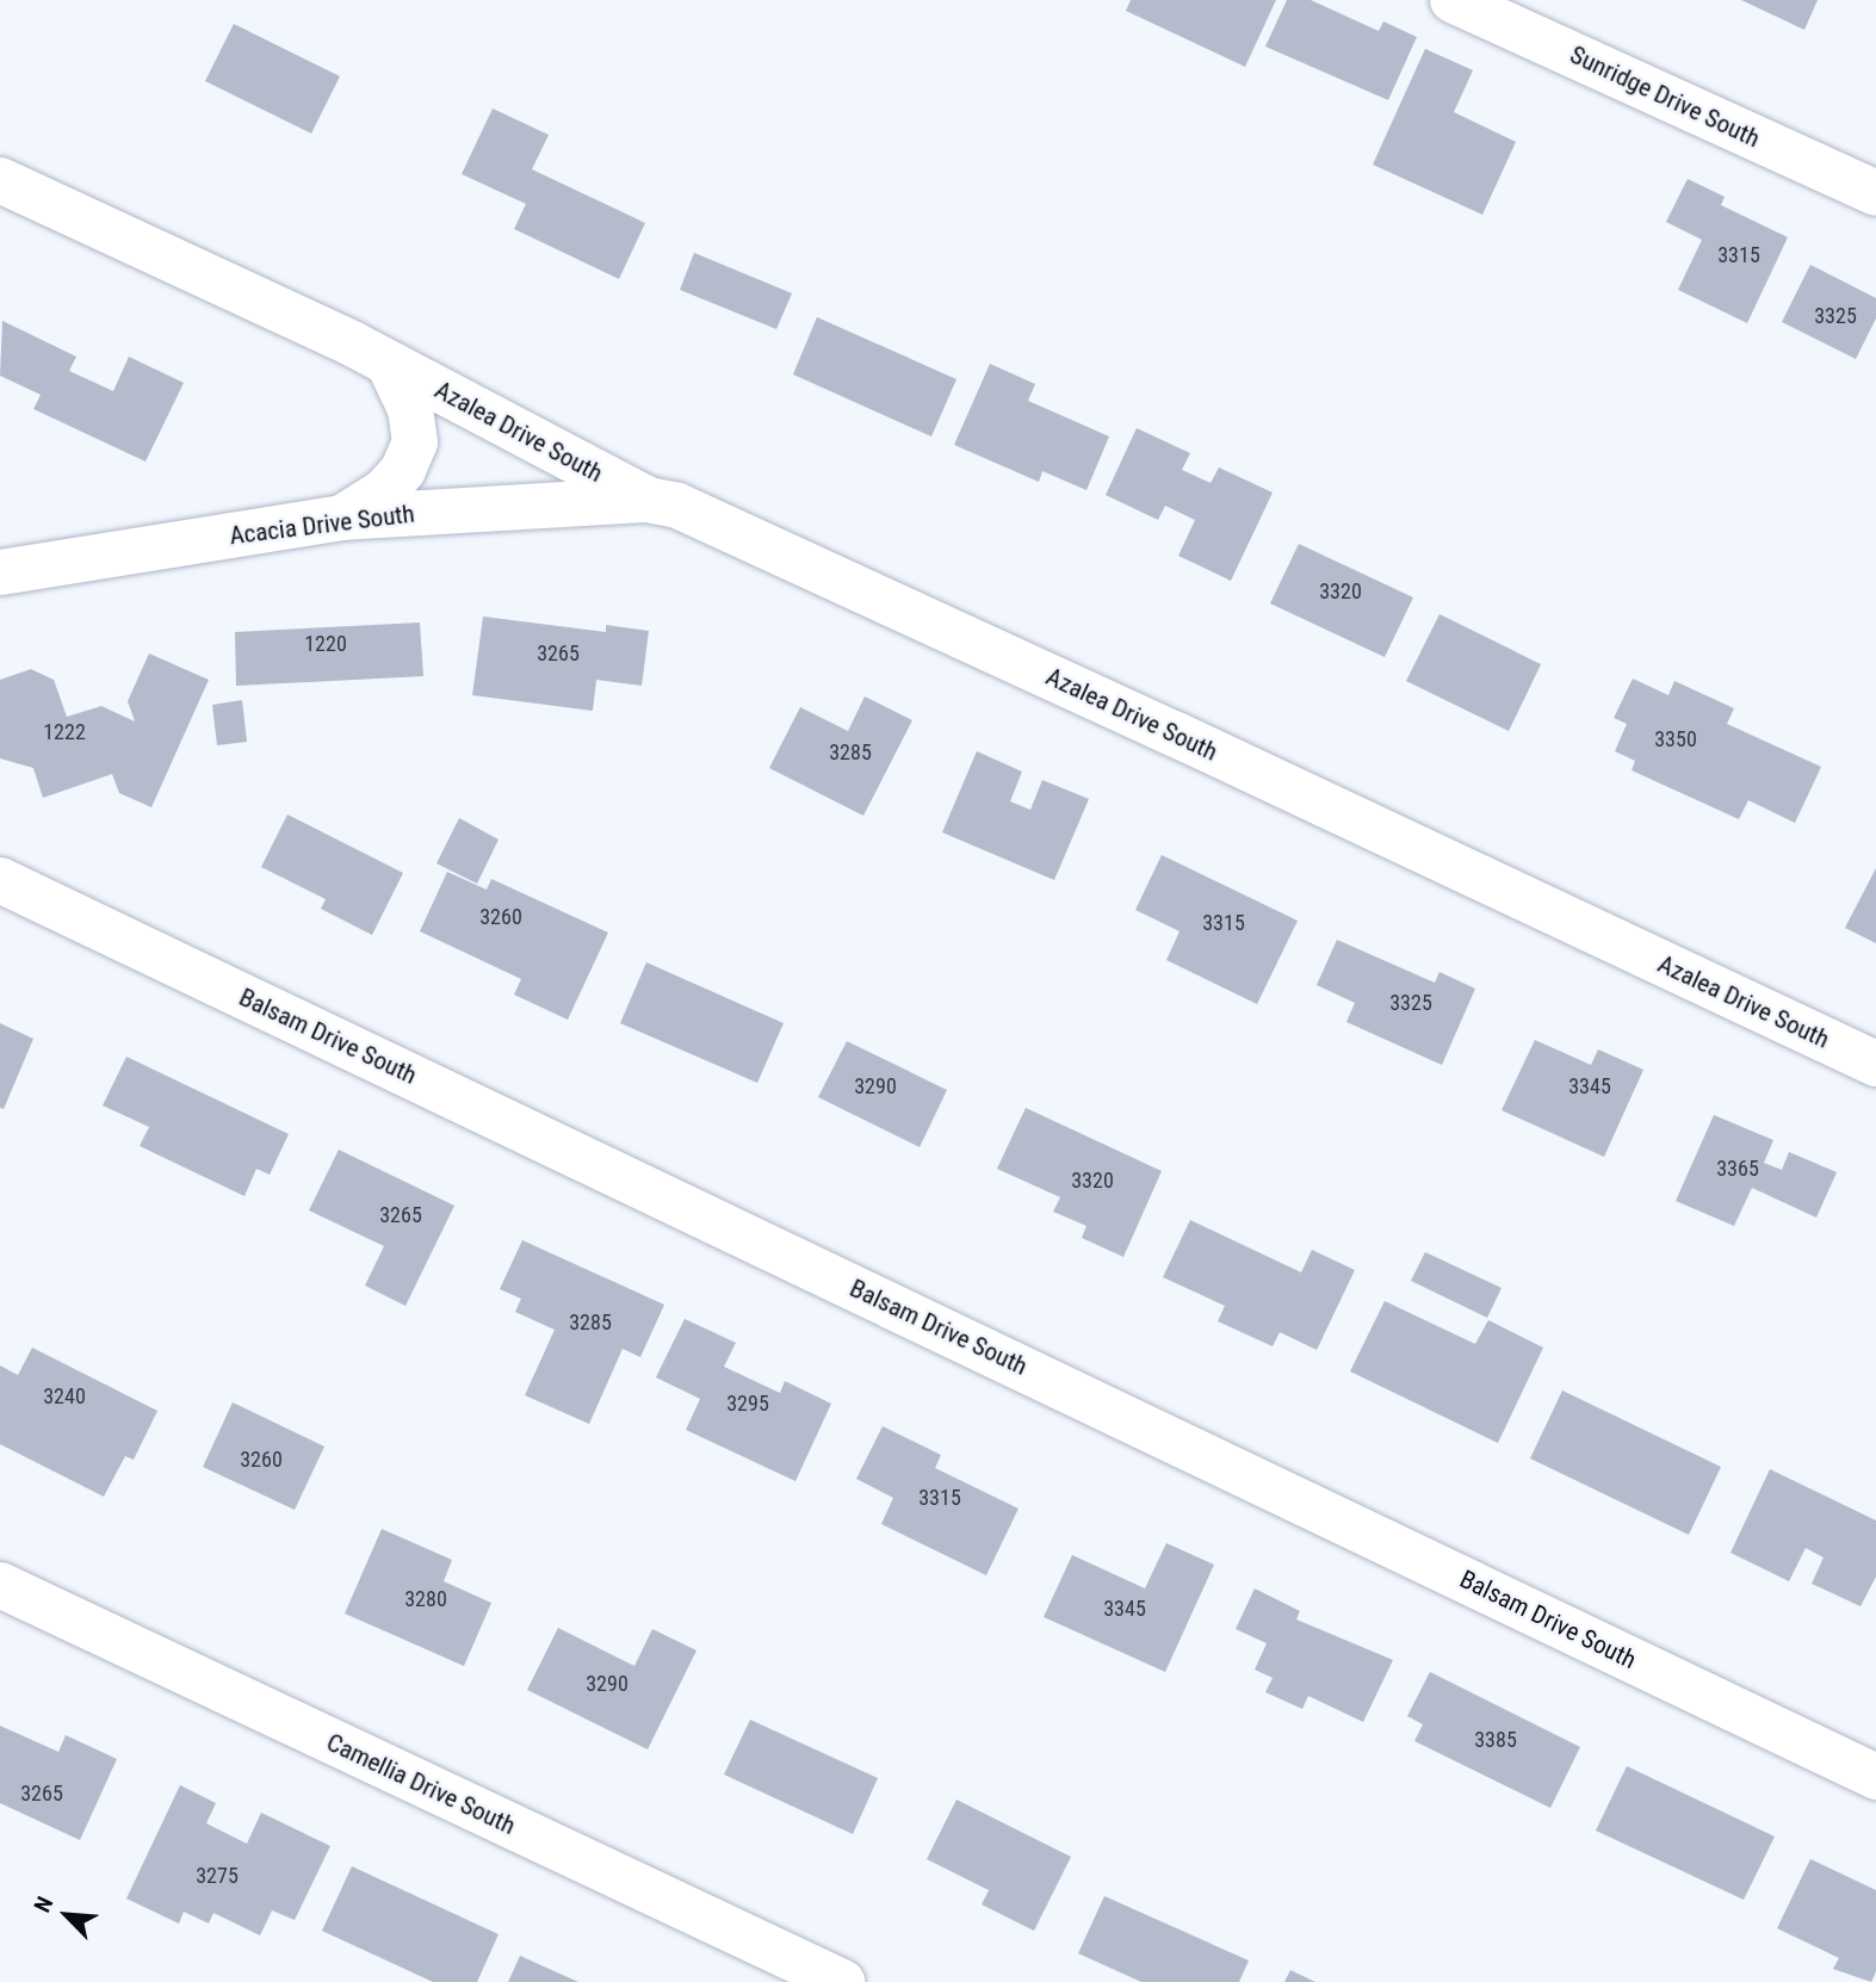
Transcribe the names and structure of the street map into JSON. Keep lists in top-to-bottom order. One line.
{"streets":{"street":["Sunridge Drive South","Azalea Drive South","Acacia Drive South","Balsam Drive South","Camellia Drive South"]},"crossings":[["Azalea Drive South","Acacia Drive South"]],"house_numbers":["3315","3325","3320","1220","3265","1222","3350","3285","3260","3315","3325","3290","3345","3365","3320","3265","3285","3240","3295","3260","3315","3280","3345","3290","3385","3265","3275"],"north":"top left"}
